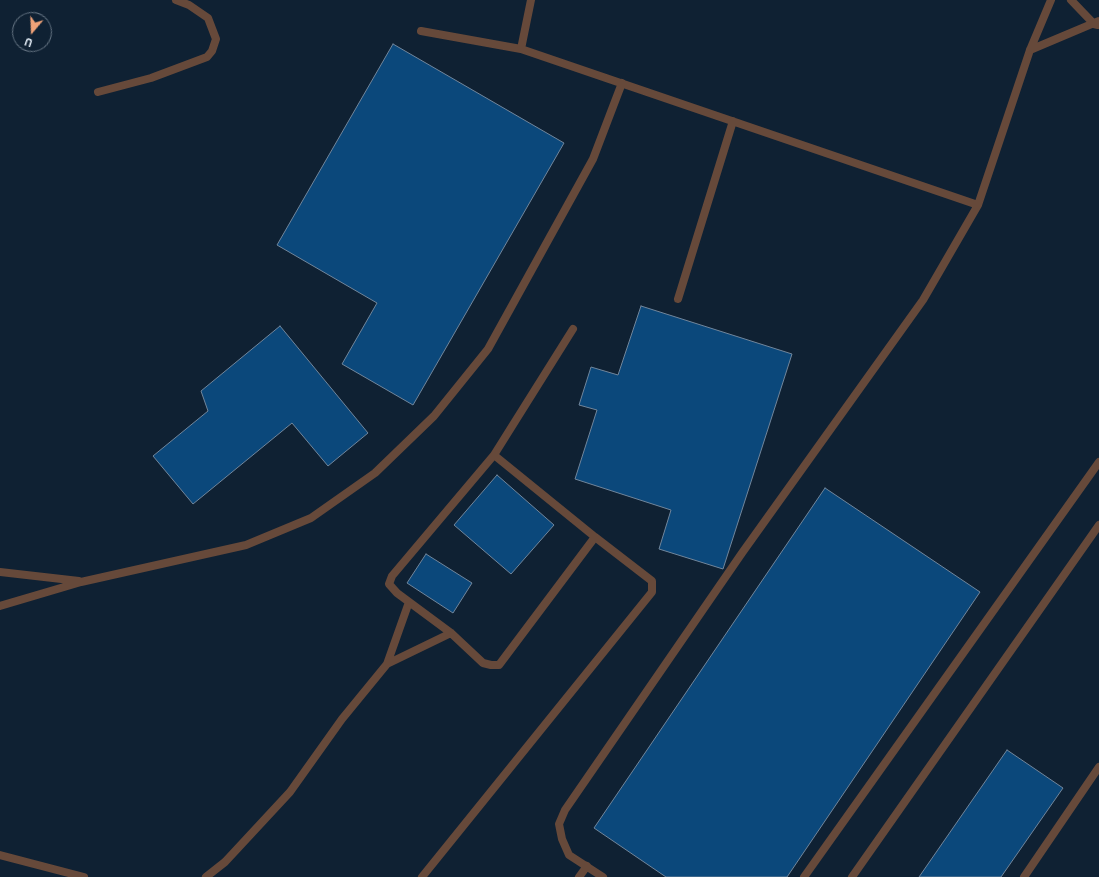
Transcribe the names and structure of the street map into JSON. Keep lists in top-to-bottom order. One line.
{"north":"bottom"}
